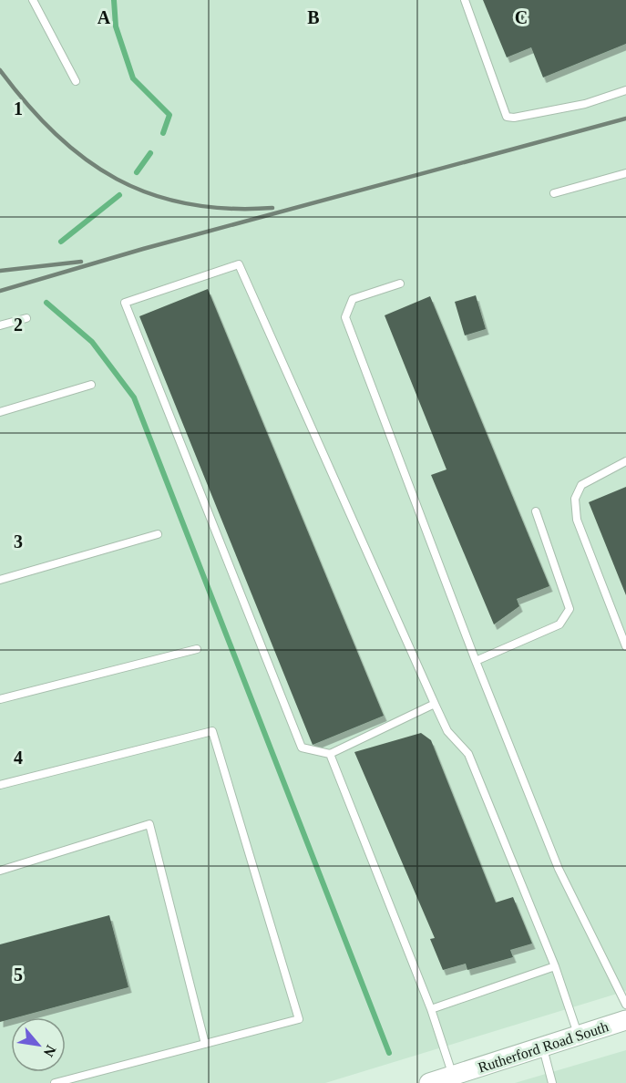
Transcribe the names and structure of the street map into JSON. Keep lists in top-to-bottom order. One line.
{"streets":{"street":["Rutherford Road South"]},"north":"bottom right","grid":{"columns":["A","B","C"],"rows":["1","2","3","4","5"]}}
